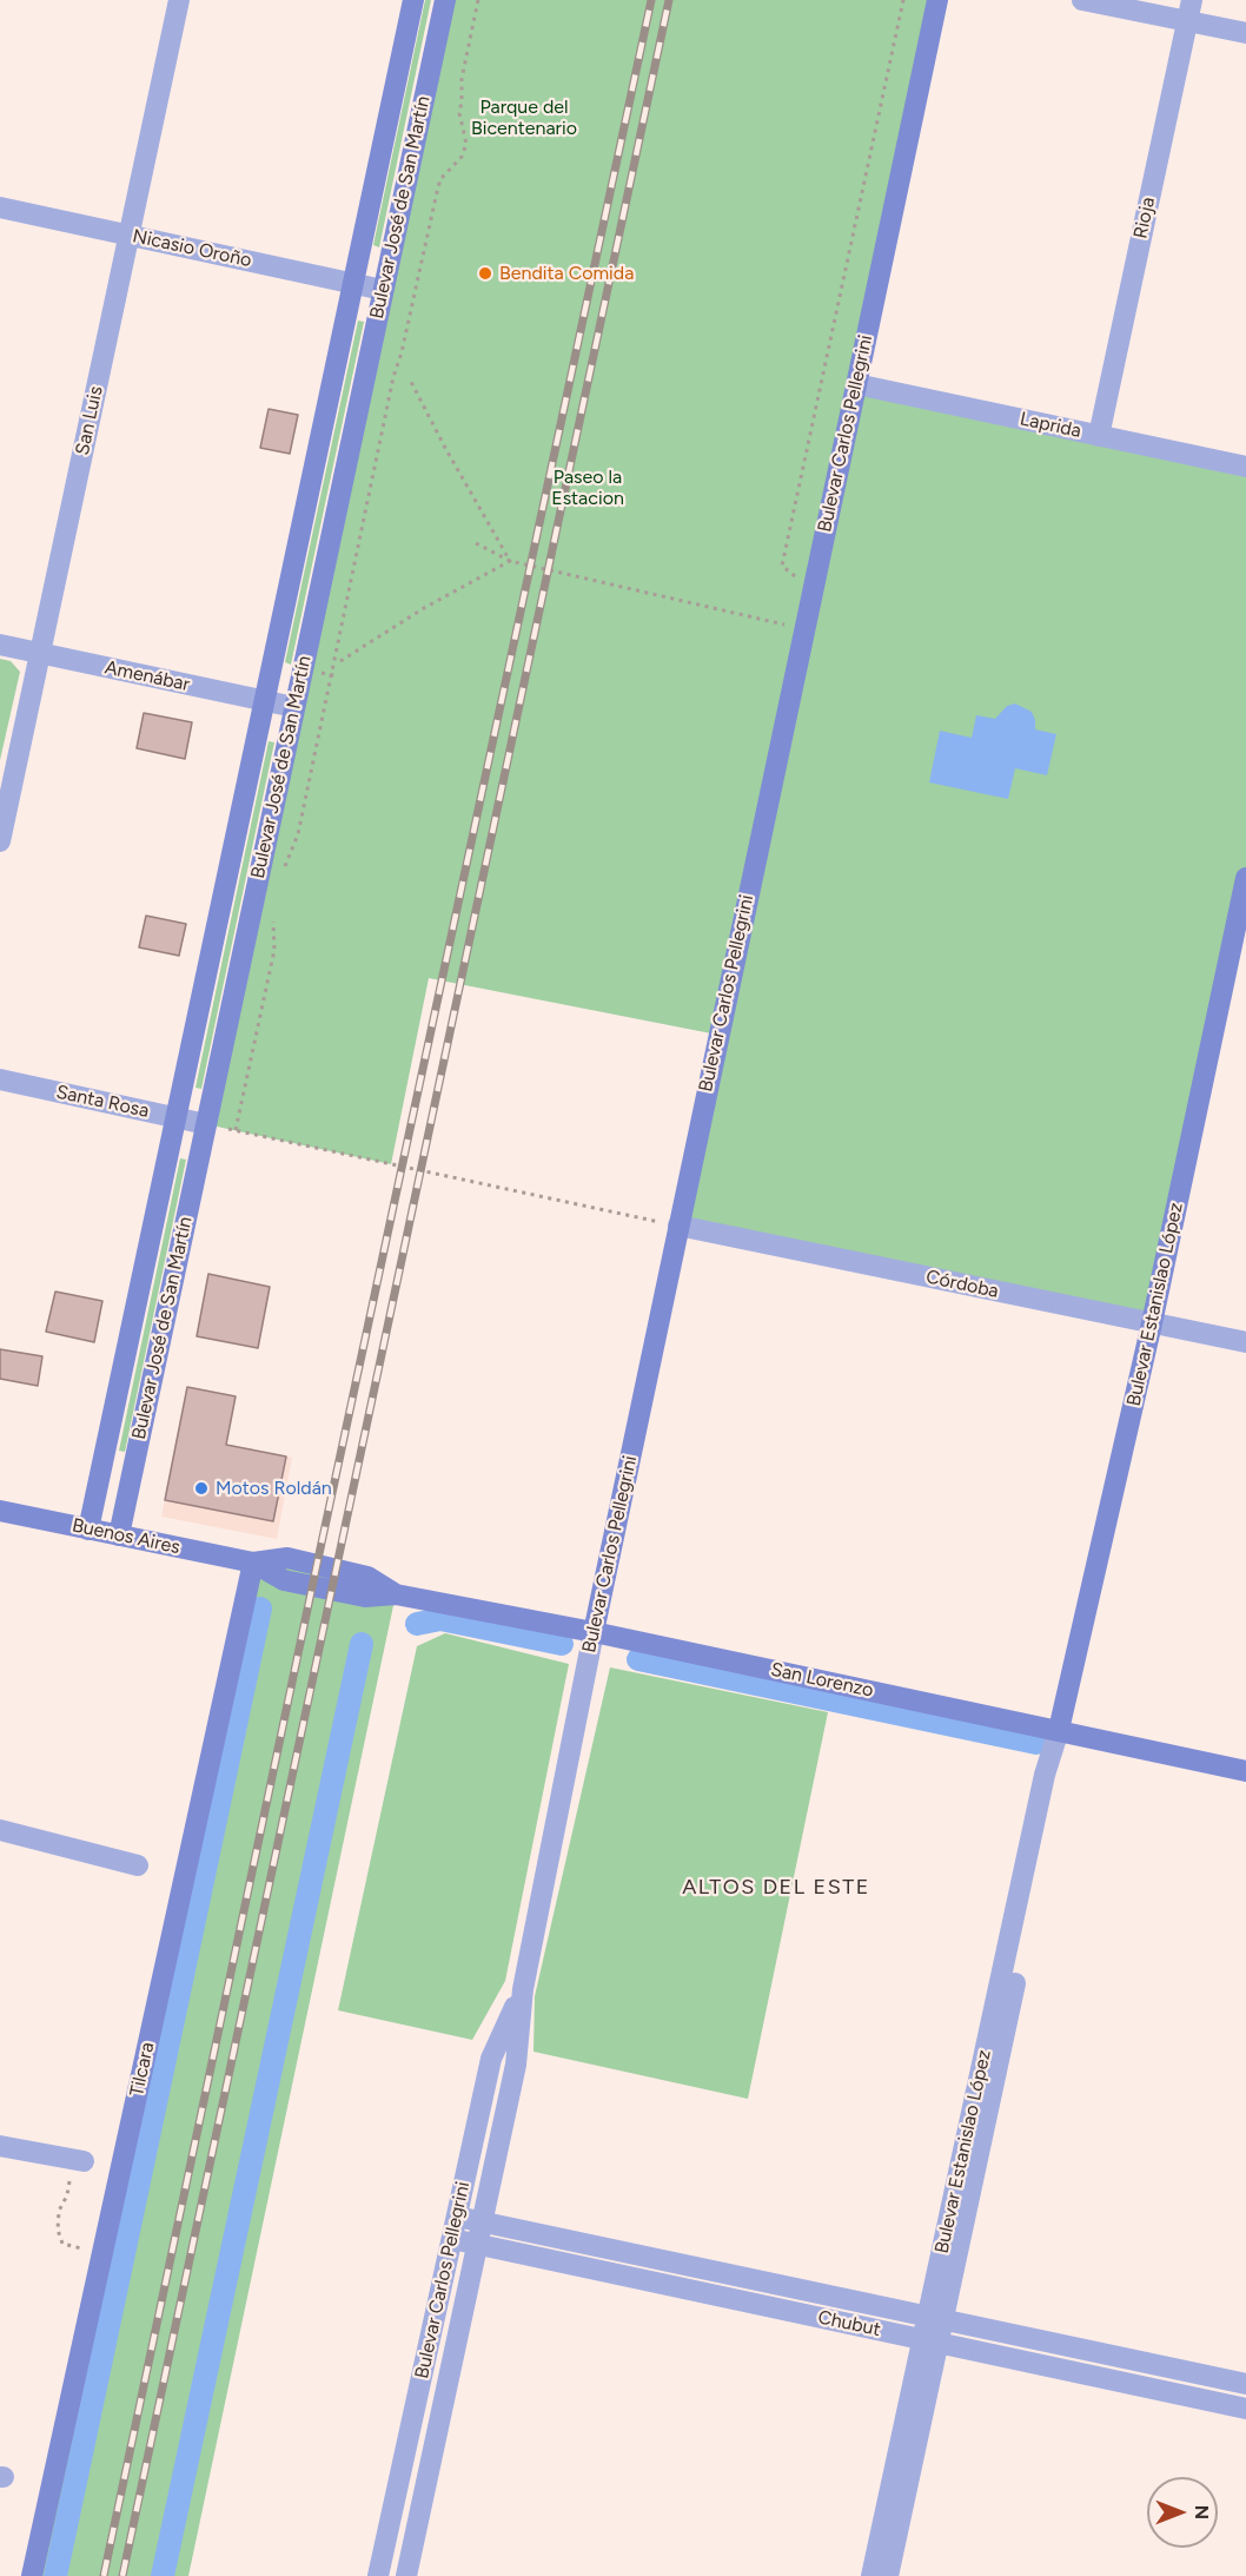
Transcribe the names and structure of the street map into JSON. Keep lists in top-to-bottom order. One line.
{"streets":{"main road":["Bulevar José de San Martín","Bulevar Carlos Pellegrini","Bulevar Estanislao López","Buenos Aires","San Lorenzo","Tilcara"],"street":["Rioja","Nicasio Oroño","San Luis","Laprida","Amenábar","Santa Rosa","Córdoba","Chubut"]},"crossings":[["Bulevar José de San Martín","Nicasio Oroño"],["Bulevar José de San Martín","Amenábar"],["Bulevar José de San Martín","Santa Rosa"],["Bulevar José de San Martín","Buenos Aires"],["Rioja","Laprida"],["Nicasio Oroño","San Luis"],["San Luis","Amenábar"],["Laprida","Bulevar Carlos Pellegrini"],["Bulevar Carlos Pellegrini","Córdoba"],["Bulevar Carlos Pellegrini","San Lorenzo"],["Bulevar Carlos Pellegrini","Chubut"],["Córdoba","Bulevar Estanislao López"],["Bulevar Estanislao López","San Lorenzo"],["Bulevar Estanislao López","Chubut"],["Buenos Aires","San Lorenzo"],["Buenos Aires","Tilcara"]],"districts":["ALTOS DEL ESTE"],"parks":["Parque del Bicentenario","Paseo la Estacion"],"places":["Bendita Comida","Motos Roldán"],"north":"right"}
